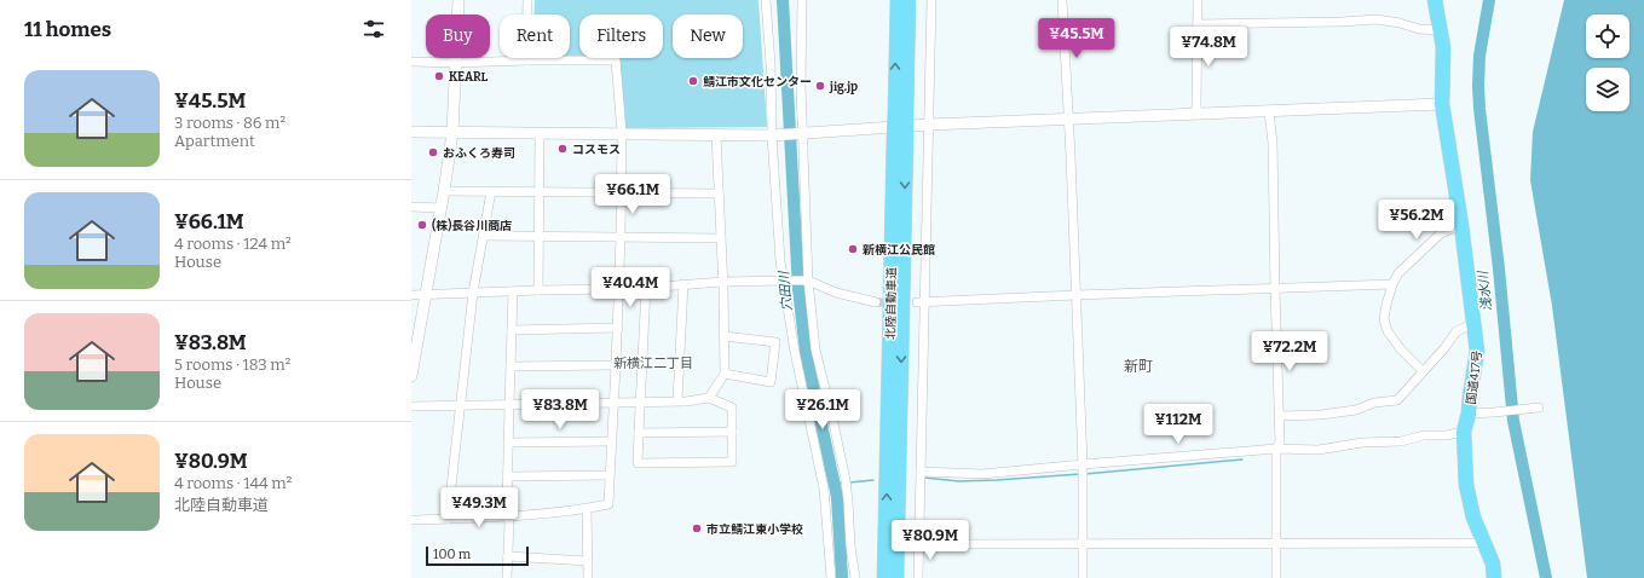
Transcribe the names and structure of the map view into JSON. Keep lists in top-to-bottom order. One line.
{"streets":{"highway":["北陸自動車道","国道417号"]},"districts":["新横江二丁目","新町"],"water":["穴田川","浅水川"],"places":["KEARL","鯖江市文化センター","jig.jp","コスモス","おふくろ寿司","(株)長谷川商店","新横江公民館","市立鯖江東小学校"],"scale_bar":"100 m","page":{"heading":"11 homes","chip":["Buy","Rent","Filters","New"],"price":["¥45.5M","¥74.8M","¥66.1M","¥56.2M","¥40.4M","¥72.2M","¥83.8M","¥26.1M","¥112M","¥49.3M","¥80.9M"],"list":[{"name":"¥45.5M","note":"3 rooms · 86 m² · Apartment"},{"name":"¥66.1M","note":"4 rooms · 124 m² · House"},{"name":"¥83.8M","note":"5 rooms · 183 m² · House"},{"name":"¥80.9M","note":"4 rooms · 144 m² · 北陸自動車道"}],"scale":"100 m"}}
